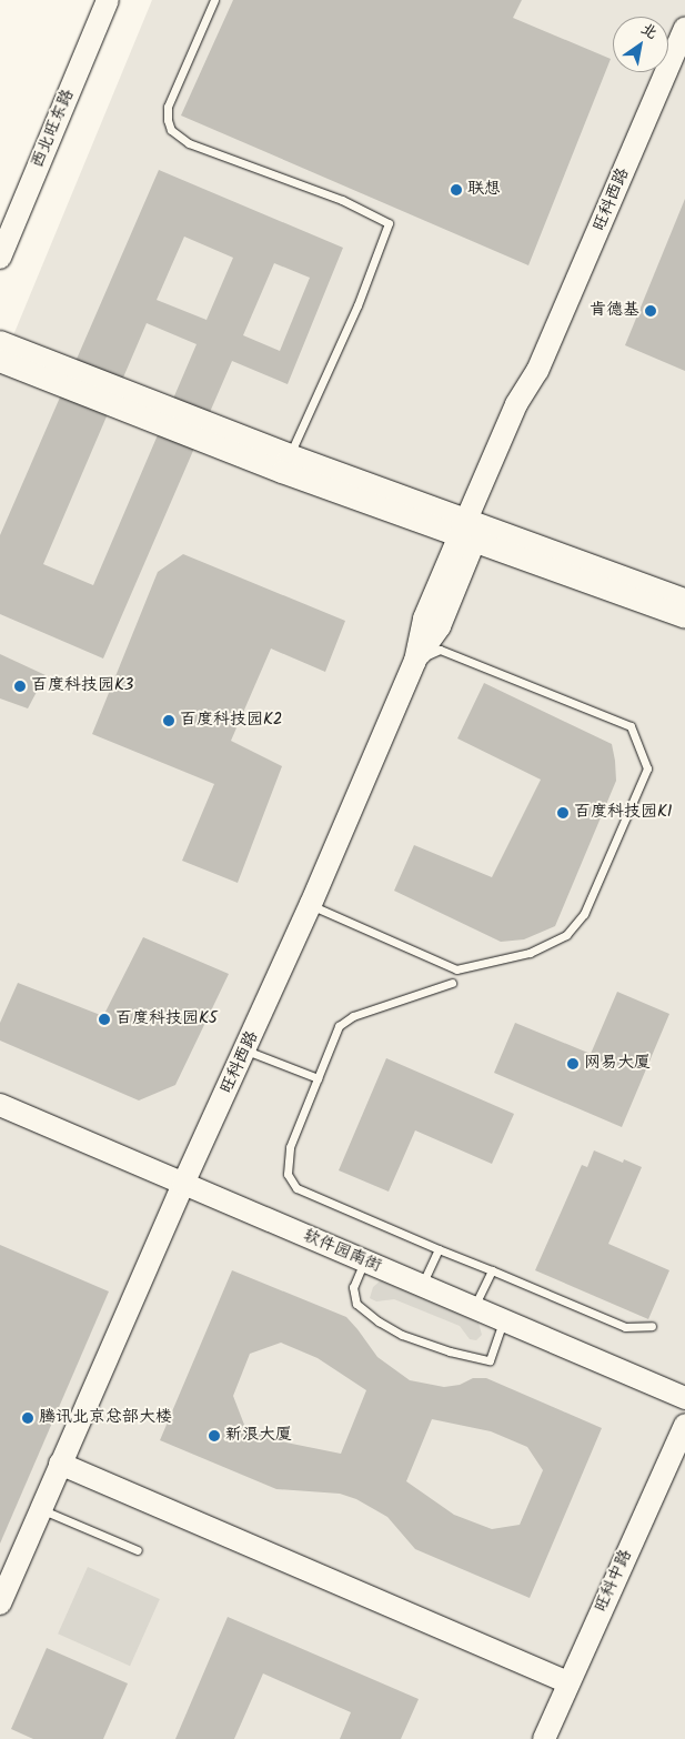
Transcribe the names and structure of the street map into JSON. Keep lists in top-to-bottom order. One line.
{"streets":{"street":["西北旺东路","旺科西路","软件园南街","旺科中路"]},"crossings":[["旺科西路","软件园南街"]],"places":["联想","肯德基","百度科技园K3","百度科技园K2","百度科技园K1","百度科技园K5","网易大厦","腾讯北京总部大楼","新浪大厦"],"north":"top right"}
